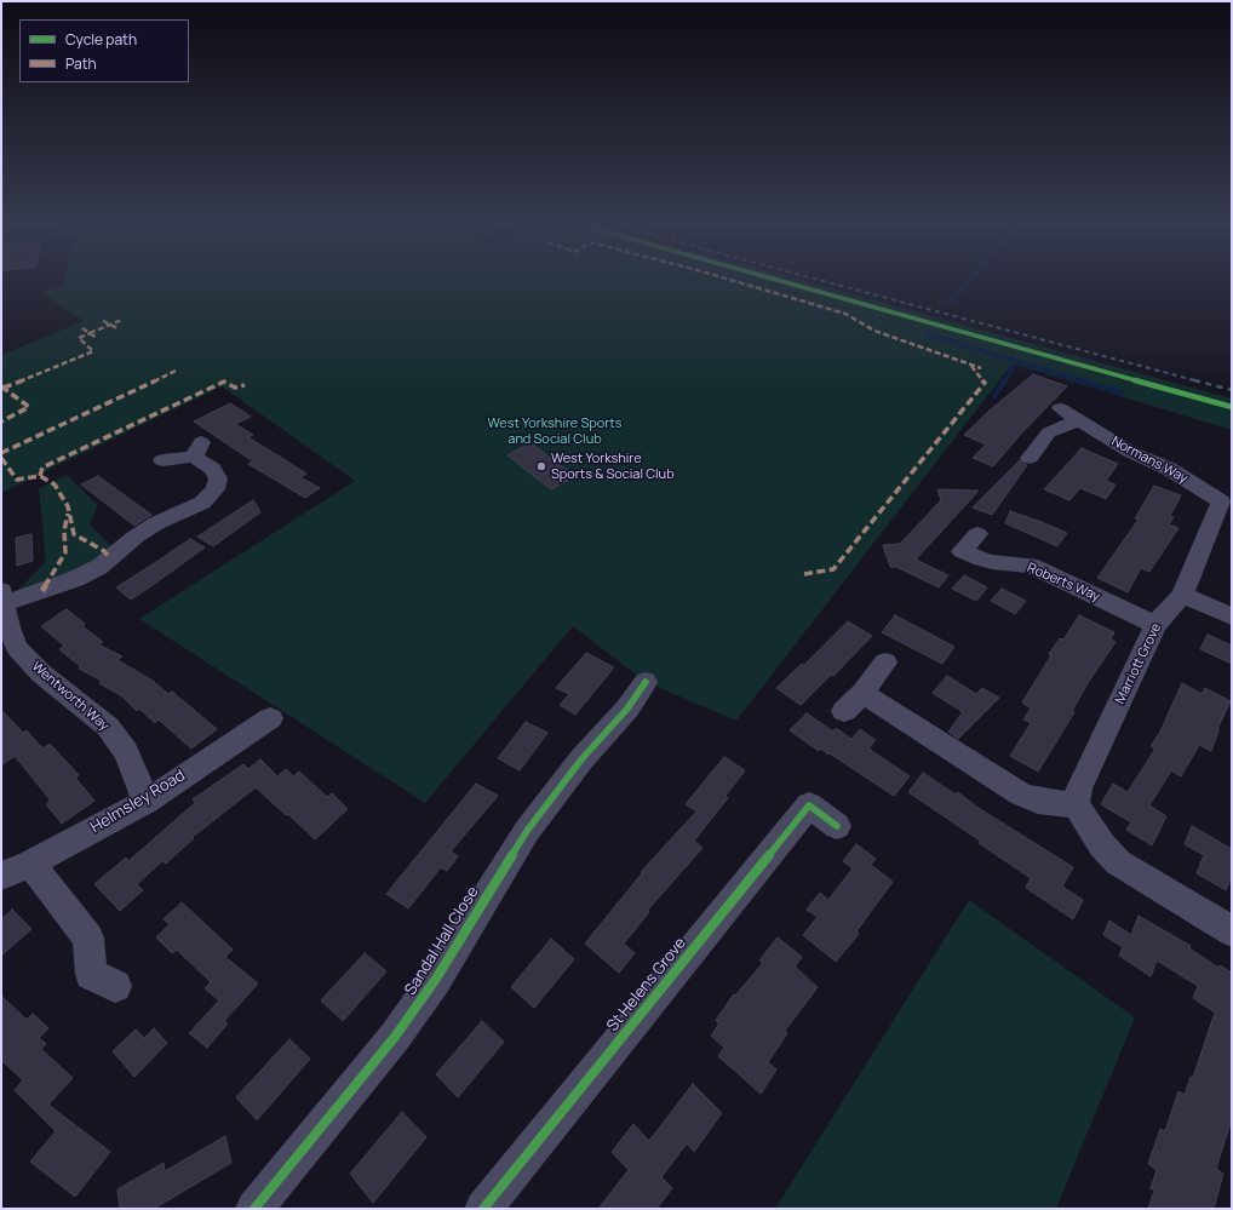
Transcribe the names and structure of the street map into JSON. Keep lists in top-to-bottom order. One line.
{"streets":{"street":["Normans Way","Roberts Way","Marriott Grove","Wentworth Way","Helmsley Road","Sandal Hall Close","St Helens Grove"]},"crossings":[["Normans Way","Marriott Grove"],["Roberts Way","Marriott Grove"],["Wentworth Way","Helmsley Road"]],"parks":["West Yorkshire Sports and Social Club"],"places":["West Yorkshire Sports & Social Club"],"legend":["Cycle path","Path"]}
